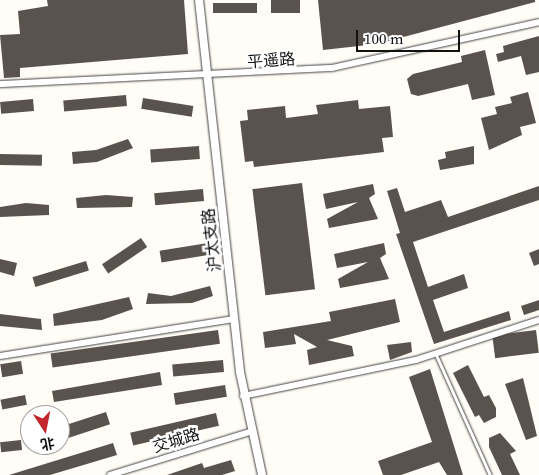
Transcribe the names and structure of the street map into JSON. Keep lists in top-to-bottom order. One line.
{"streets":{"street":["平遥路","沪太支路","交城路"]},"crossings":[["平遥路","沪太支路"],["沪太支路","交城路"]],"scale_bar":"100 m","north":"bottom"}
